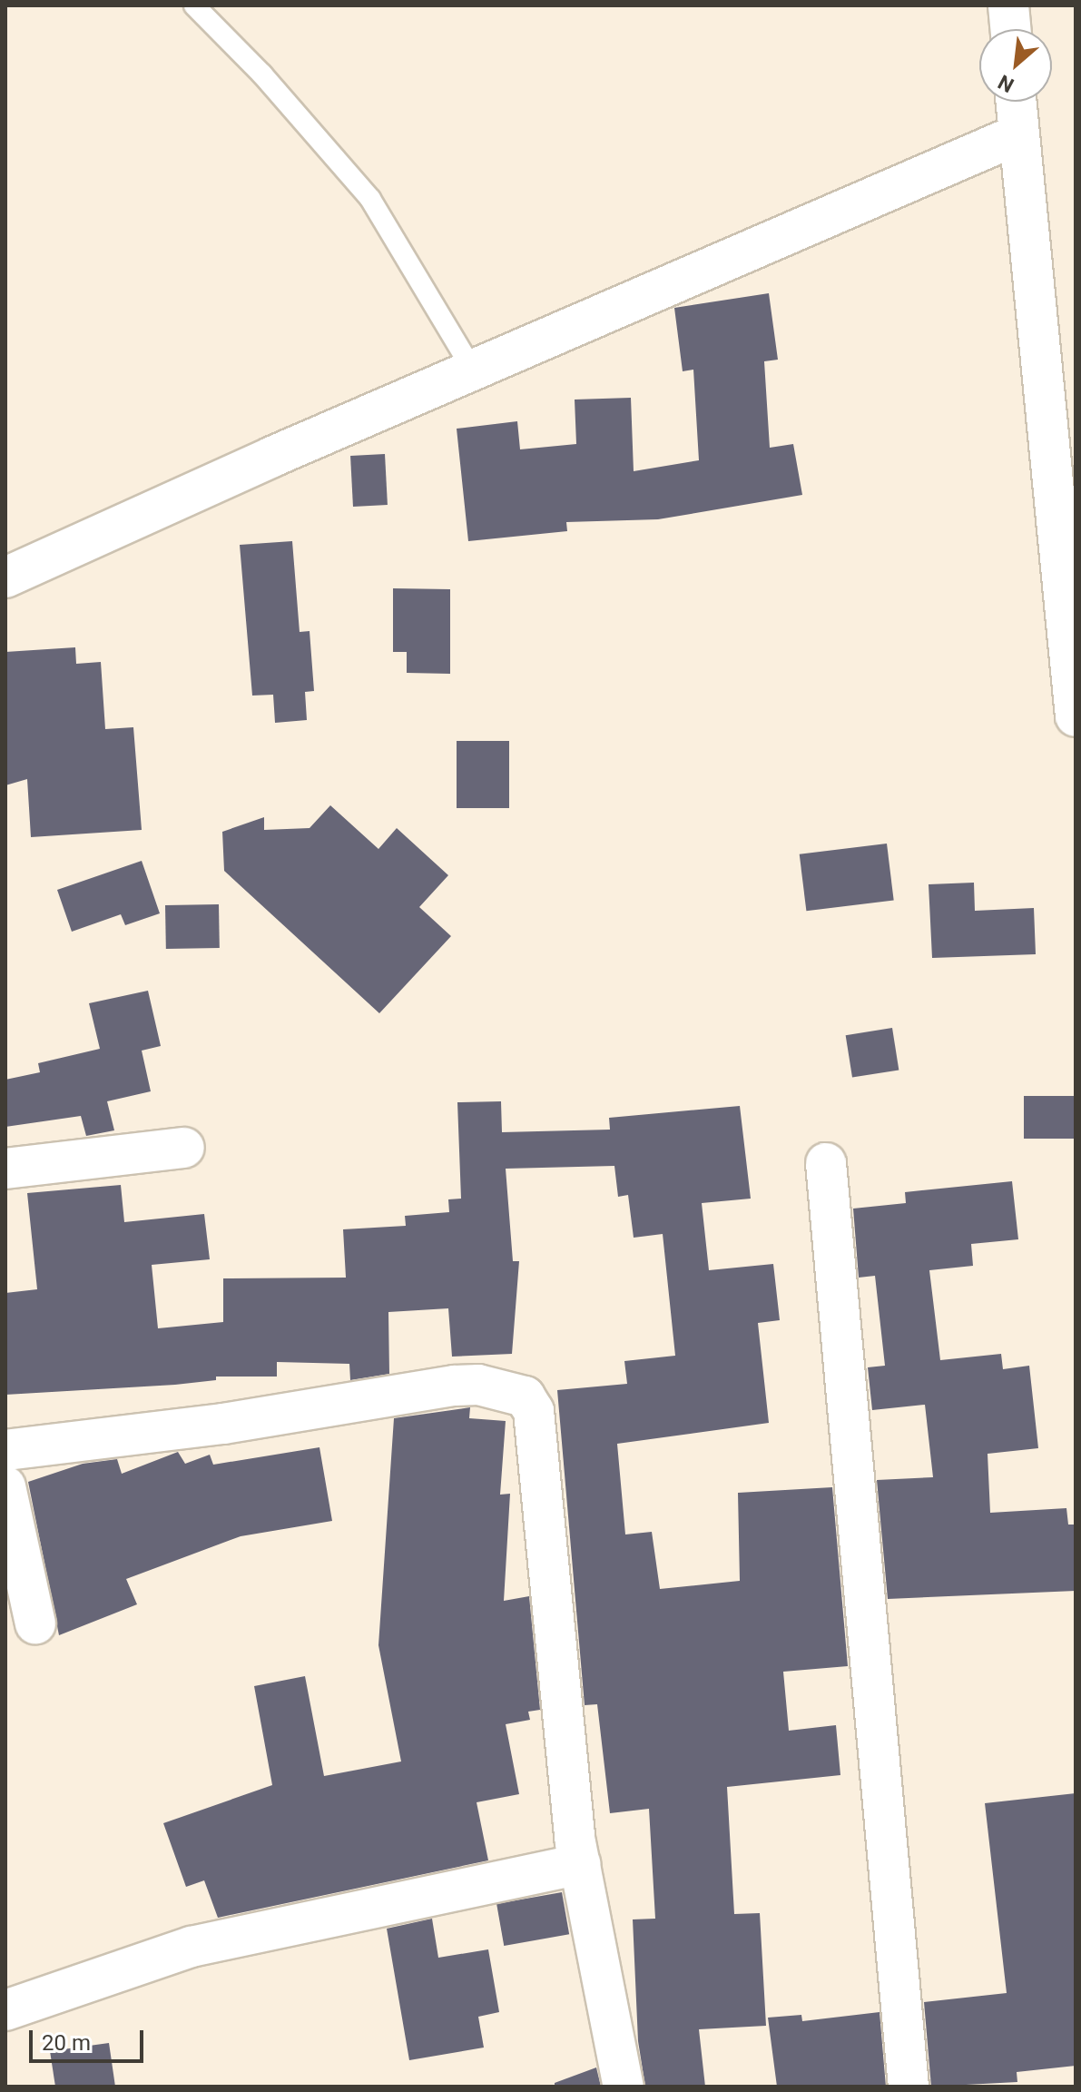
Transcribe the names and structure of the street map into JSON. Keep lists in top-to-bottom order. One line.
{"scale_bar":"20 m","north":"bottom left"}
